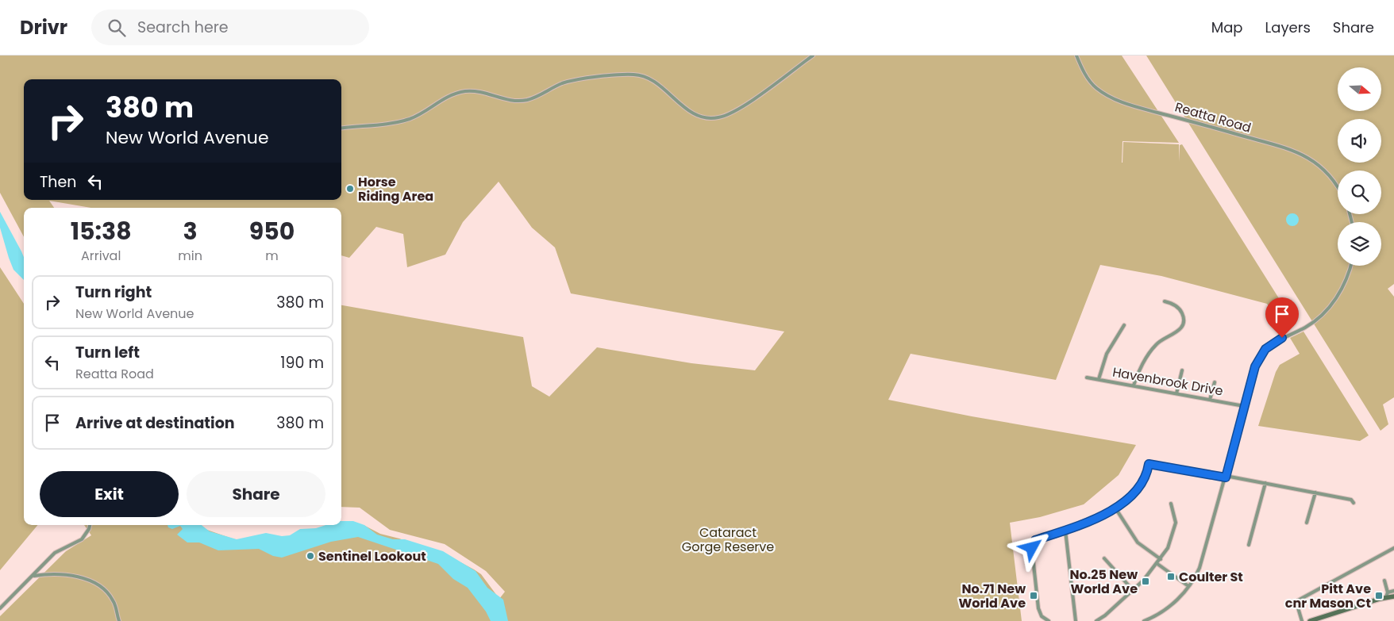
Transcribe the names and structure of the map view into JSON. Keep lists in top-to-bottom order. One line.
{"streets":{"street":["Reatta Road","Havenbrook Drive"]},"parks":["Cataract Gorge Reserve"],"places":{"other":["Horse Riding Area","Sentinel Lookout"],"transit":["Coulter St","No.25 New World Ave","No.71 New World Ave","Pitt Ave cnr Mason Ct"]},"north":"right","page":{"header":"Drivr","search":"Search here","nav":["Map","Layers","Share"],"turn":["380 m","New World Avenue"],"then":"Then","eta":["15:38","Arrival","3","min","950","m"],"list":[{"name":"Turn right","note":"New World Avenue","value":"380 m"},{"name":"Turn left","note":"Reatta Road","value":"190 m"},{"name":"Arrive at destination","value":"380 m"}],"buttons":["Exit","Share"]}}
